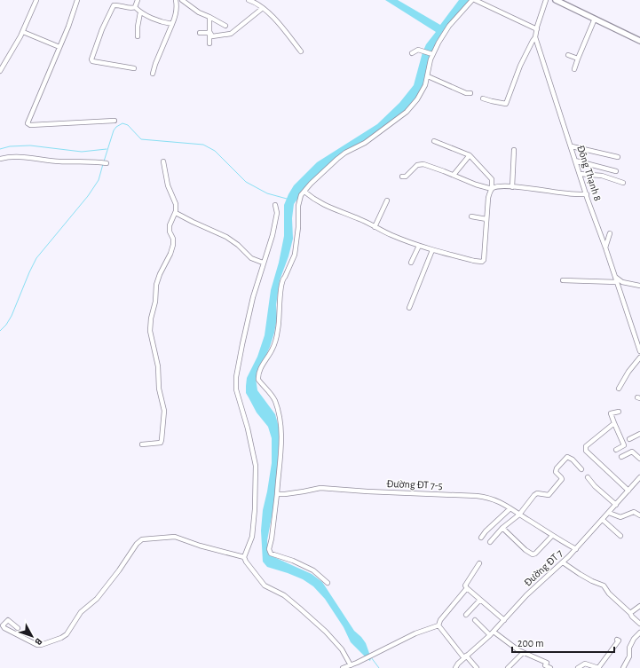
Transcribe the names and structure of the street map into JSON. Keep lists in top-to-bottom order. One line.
{"streets":{"street":["Đông Thạnh 8","Đường ĐT 7-5","Đường ĐT 7"]},"crossings":[["Đường ĐT 7-5","Đường ĐT 7"]],"scale_bar":"200 m","north":"bottom right"}
